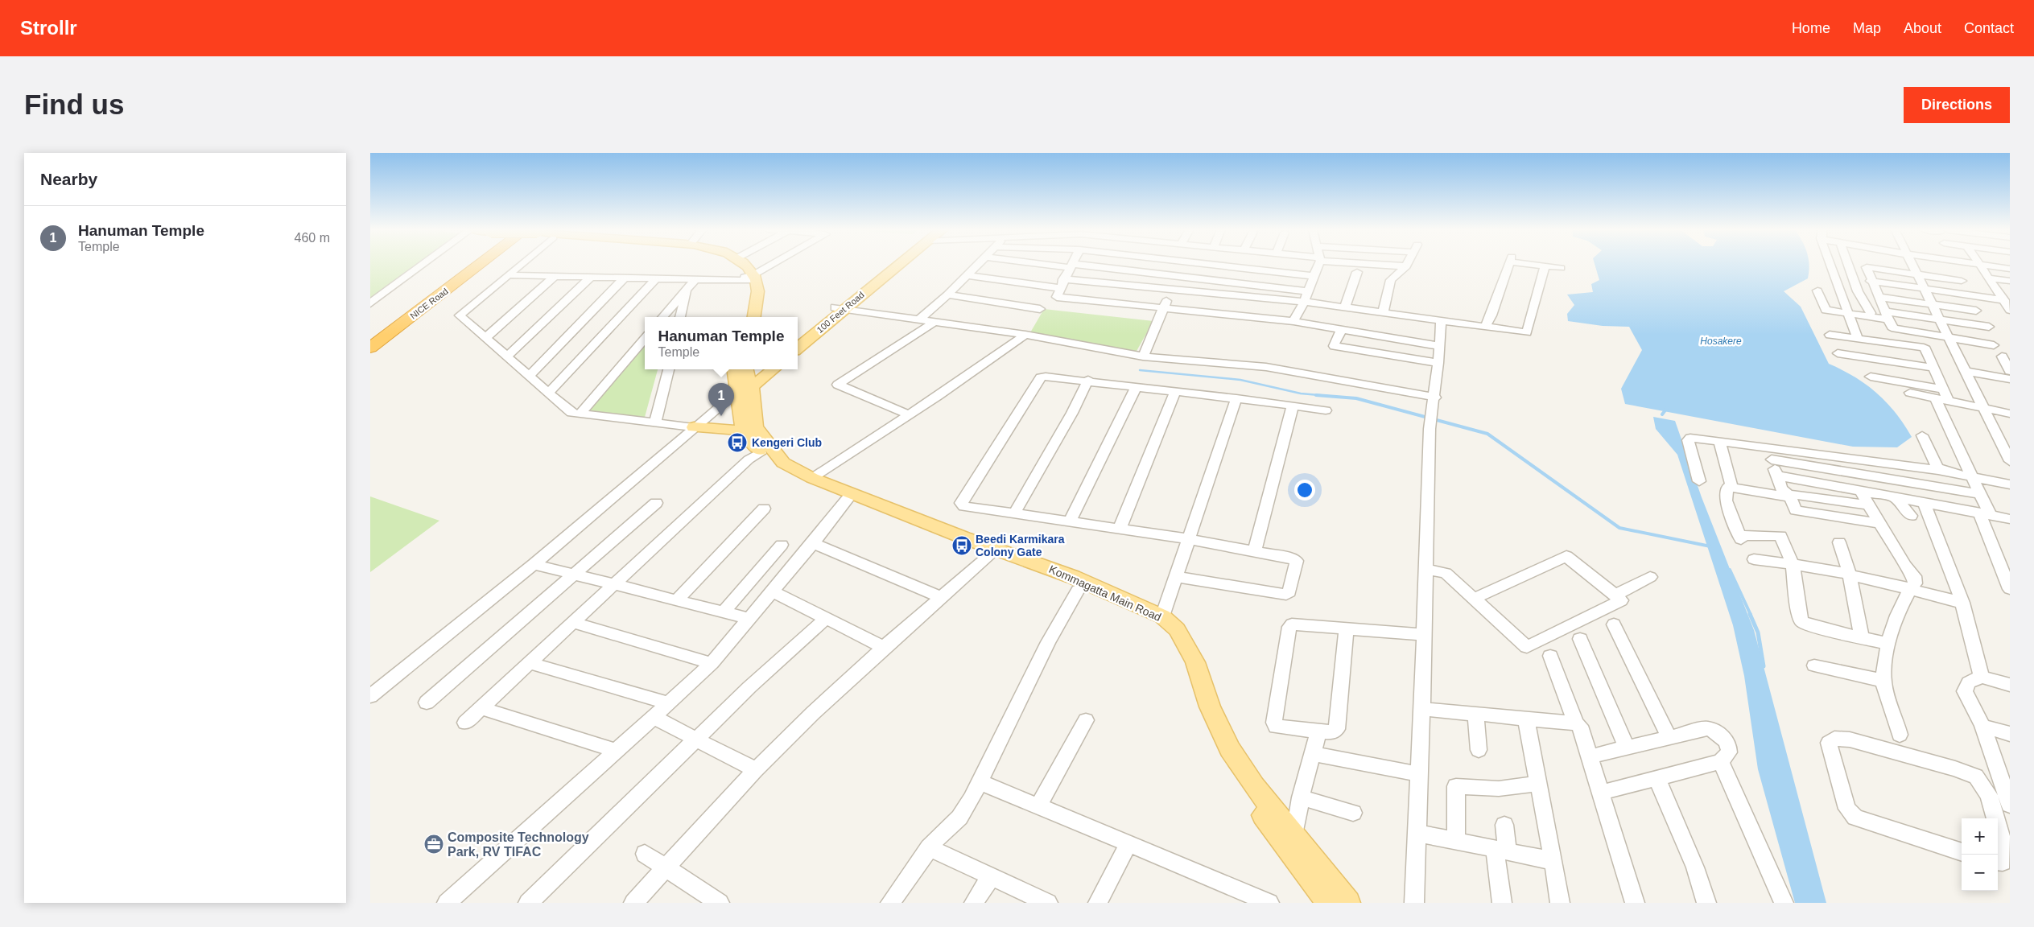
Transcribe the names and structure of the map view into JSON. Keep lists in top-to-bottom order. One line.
{"streets":{"highway":["NICE Road"],"main road":["100 Feet Road","Kommagatta Main Road"]},"water":["Hosakere"],"places":{"bus stop":["Kengeri Club","Beedi Karmikara Colony Gate"],"office":["Composite Technology Park, RV TIFAC"]},"page":{"header":"Strollr","nav":["Home","Map","About","Contact"],"buttons":"Directions","title":"Find us","heading":"Nearby","list":[{"mark":"1","name":"Hanuman Temple","note":"Temple","value":"460 m"}],"popup":["Hanuman Temple","Temple"],"pins":"1","map_buttons":["+","−"]}}
